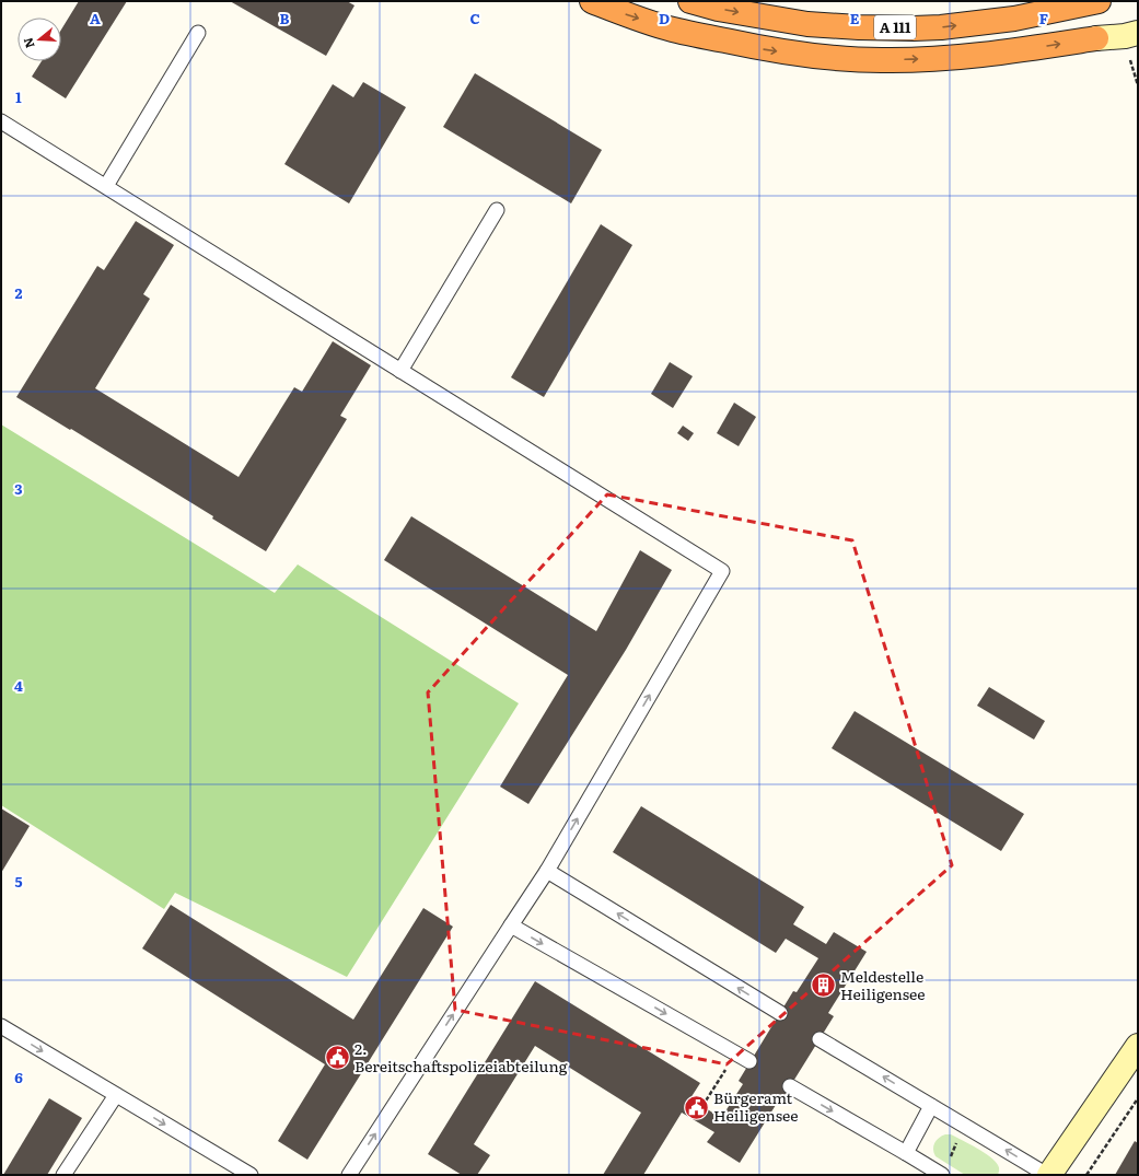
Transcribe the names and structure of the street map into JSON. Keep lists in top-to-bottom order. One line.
{"streets":{"highway":["A 111"]},"places":{"building":["Meldestelle Heiligensee"],"public building":["2. Bereitschaftspolizeiabteilung","Bürgeramt Heiligensee"]},"north":"left","grid":{"columns":["A","B","C","D","E","F"],"rows":["1","2","3","4","5","6"]}}
